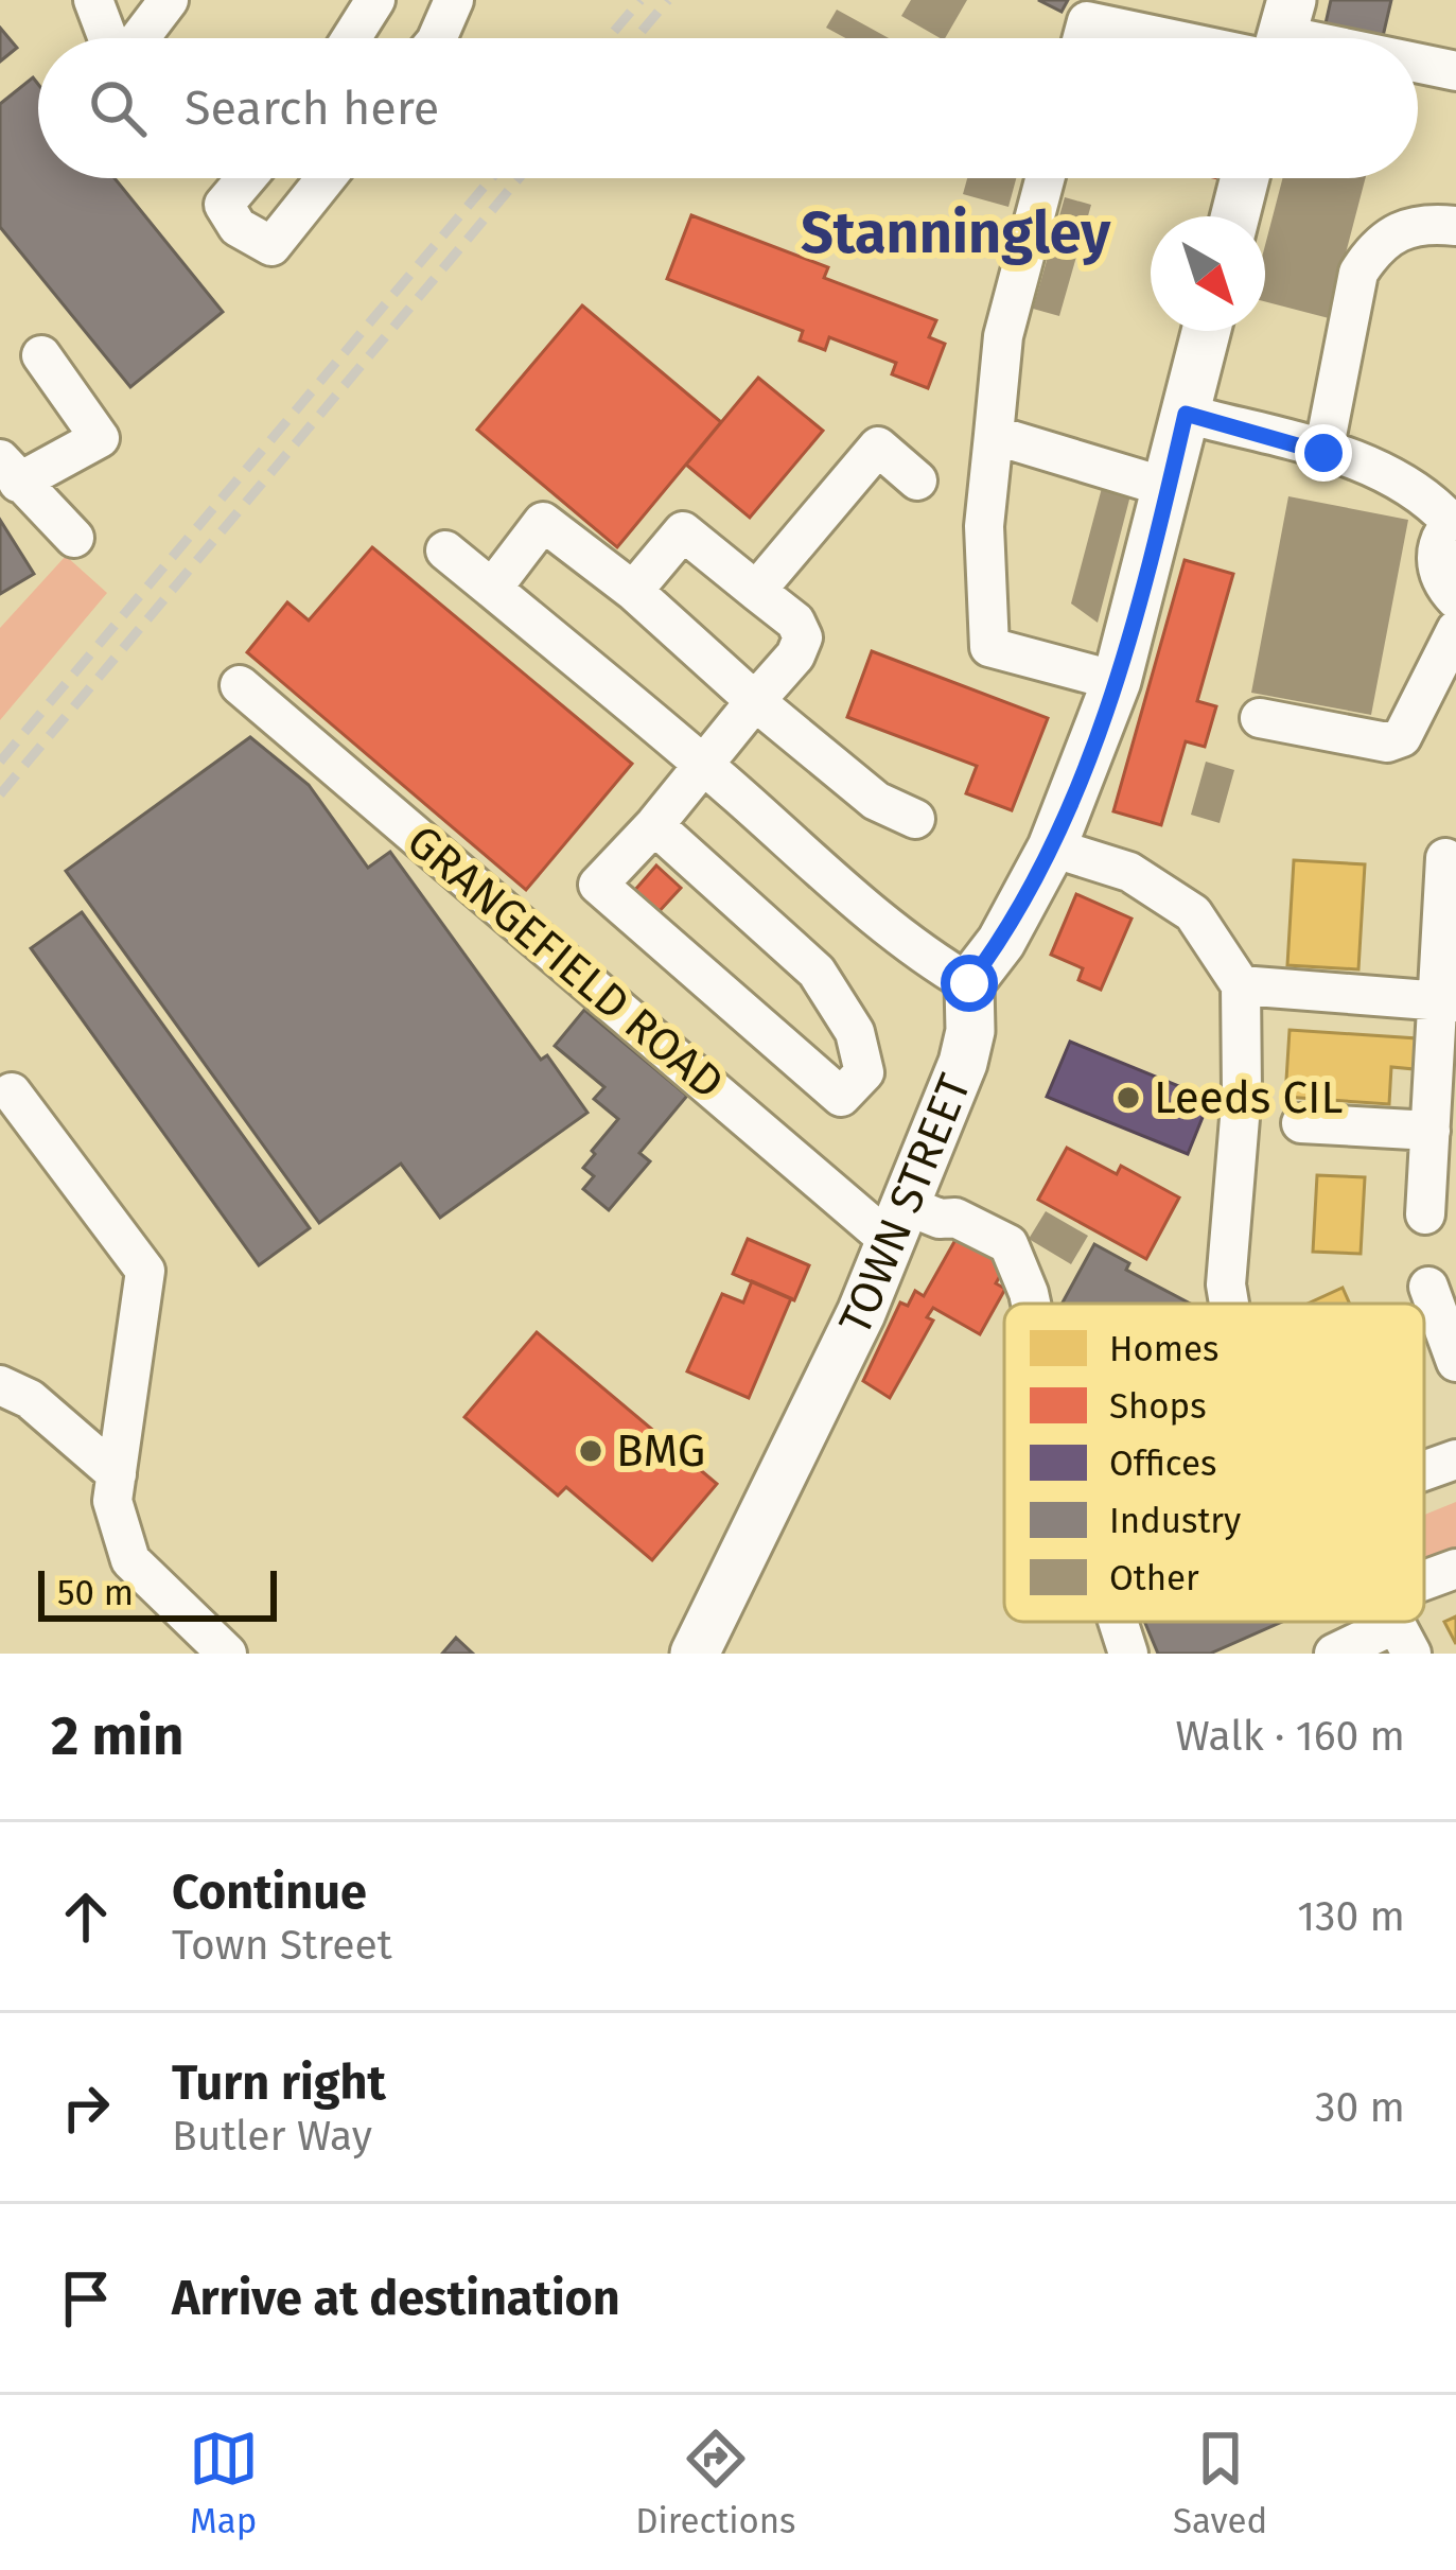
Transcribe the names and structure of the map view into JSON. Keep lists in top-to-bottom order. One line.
{"streets":{"main road":["TOWN STREET"],"street":["GRANGEFIELD ROAD"]},"crossings":[["GRANGEFIELD ROAD","TOWN STREET"]],"districts":["Stanningley"],"places":["Leeds CIL","BMG"],"legend":["Homes","Shops","Offices","Industry","Other"],"scale_bar":"50 m","north":"bottom right","page":{"search":"Search here","scale":"50 m","heading":["2 min","Walk · 160 m"],"list":[["Continue","Town Street","130 m"],["Turn right","Butler Way","30 m"],"Arrive at destination"],"nav":["Map","Directions","Saved"]}}
